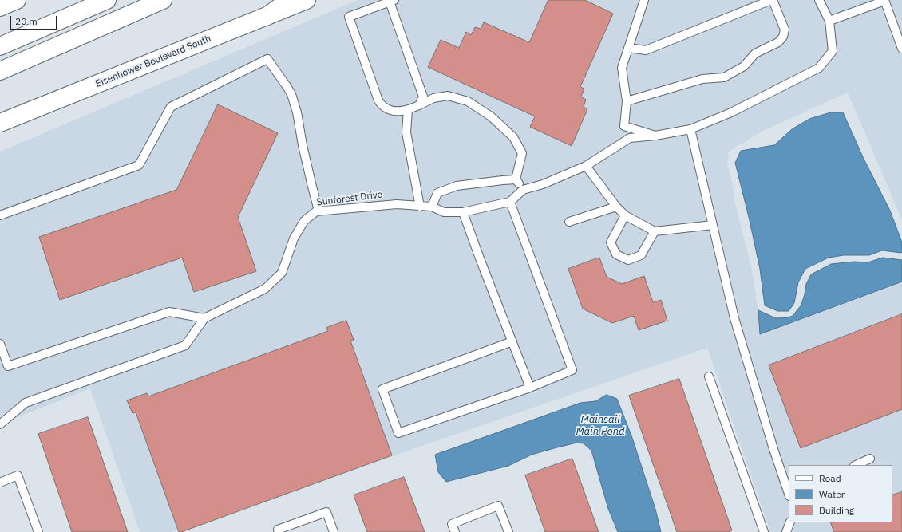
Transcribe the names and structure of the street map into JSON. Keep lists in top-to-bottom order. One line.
{"streets":{"main road":["Eisenhower Boulevard South"],"lane":["Sunforest Drive"]},"water":["Mainsail Main Pond"],"legend":["Road","Water","Building"],"scale_bar":"20 m"}
